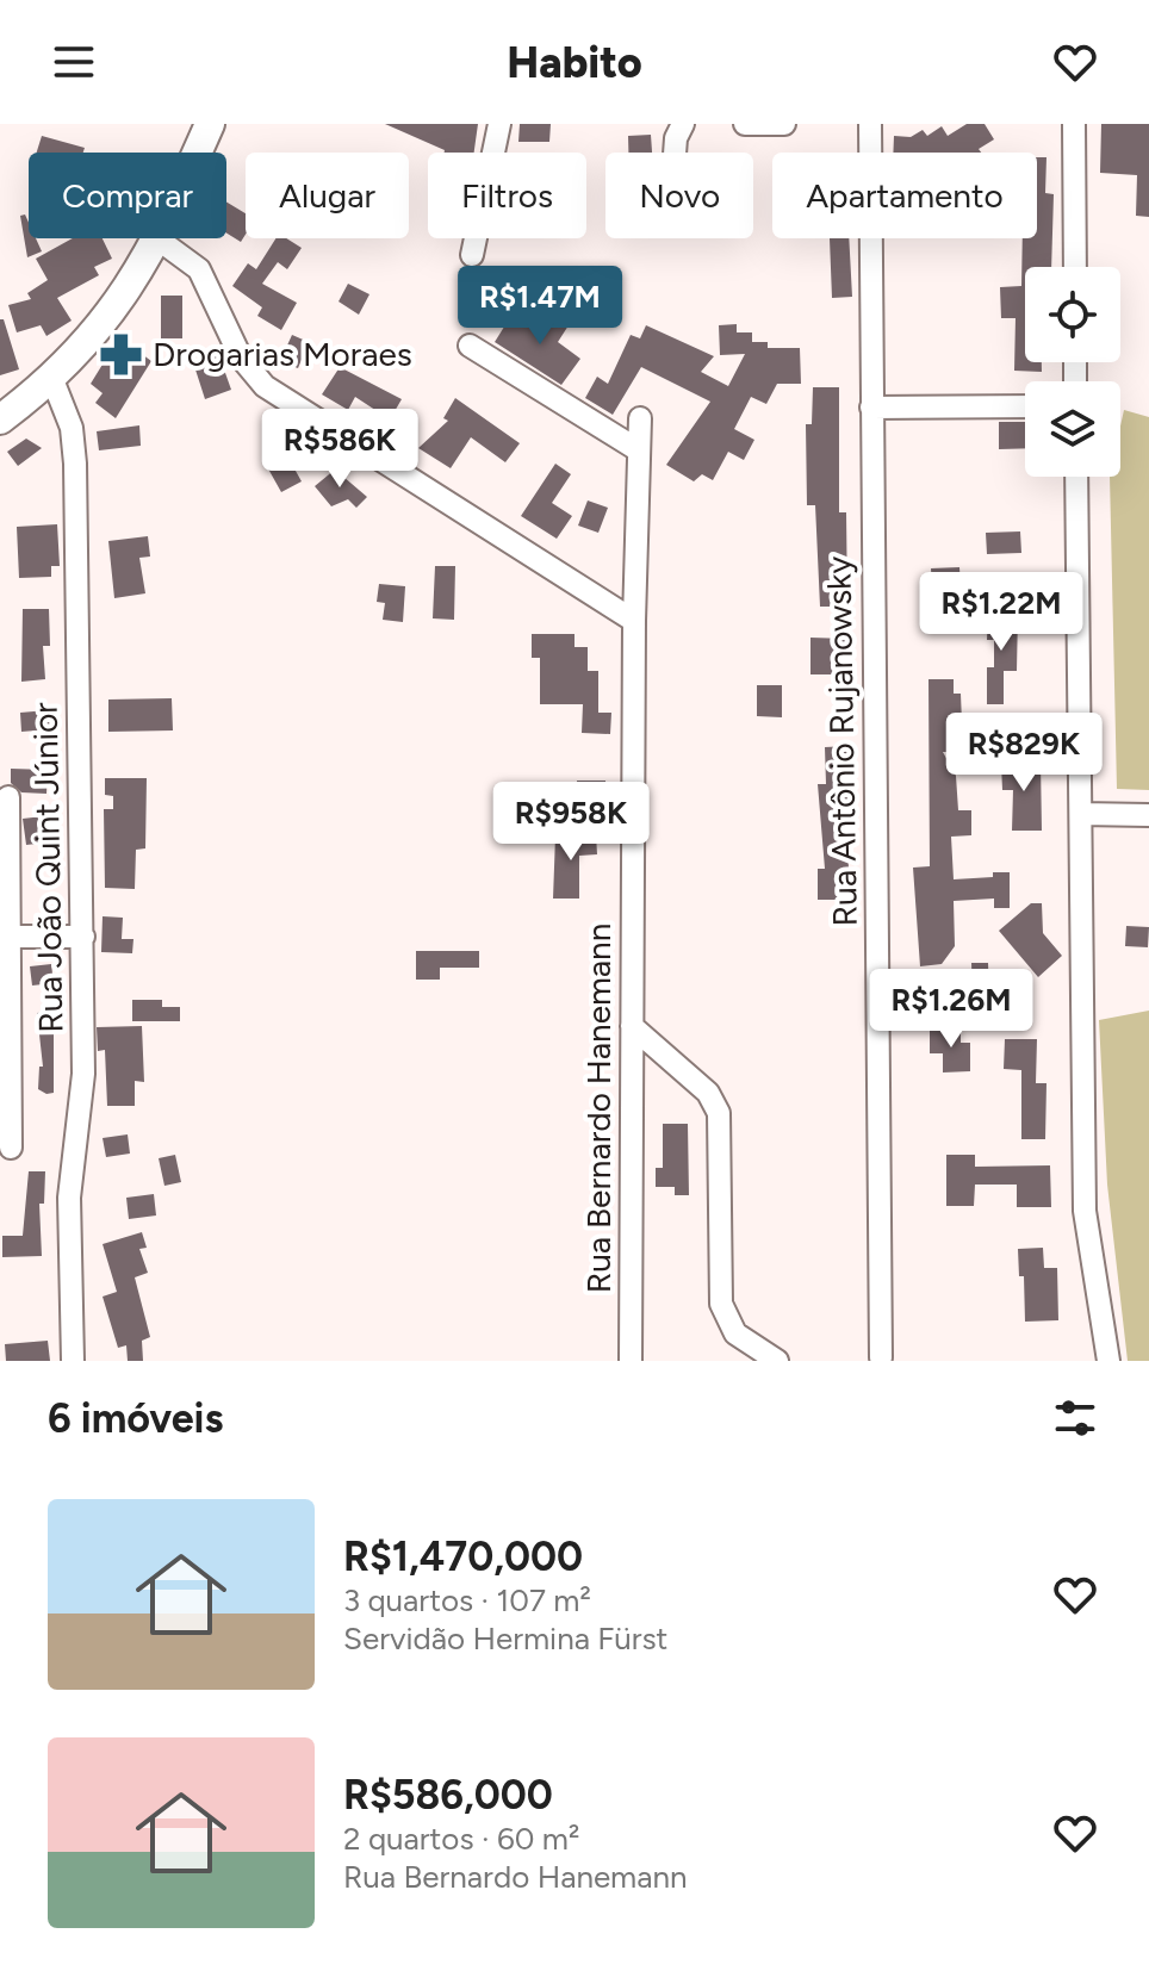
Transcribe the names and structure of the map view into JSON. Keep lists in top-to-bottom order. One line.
{"streets":{"street":["Rua Antônio Rujanowsky","Rua João Quint Júnior","Rua Bernardo Hanemann"]},"places":{"pharmacy":["Drogarias Moraes"]},"page":{"header":"Habito","chip":["Comprar","Alugar","Filtros","Novo","Apartamento"],"price":["R$1.47M","R$586K","R$1.22M","R$829K","R$958K","R$1.26M"],"heading":"6 imóveis","list":[{"name":"R$1,470,000","note":"3 quartos · 107 m² · Servidão Hermina Fürst"},{"name":"R$586,000","note":"2 quartos · 60 m² · Rua Bernardo Hanemann"}]}}
